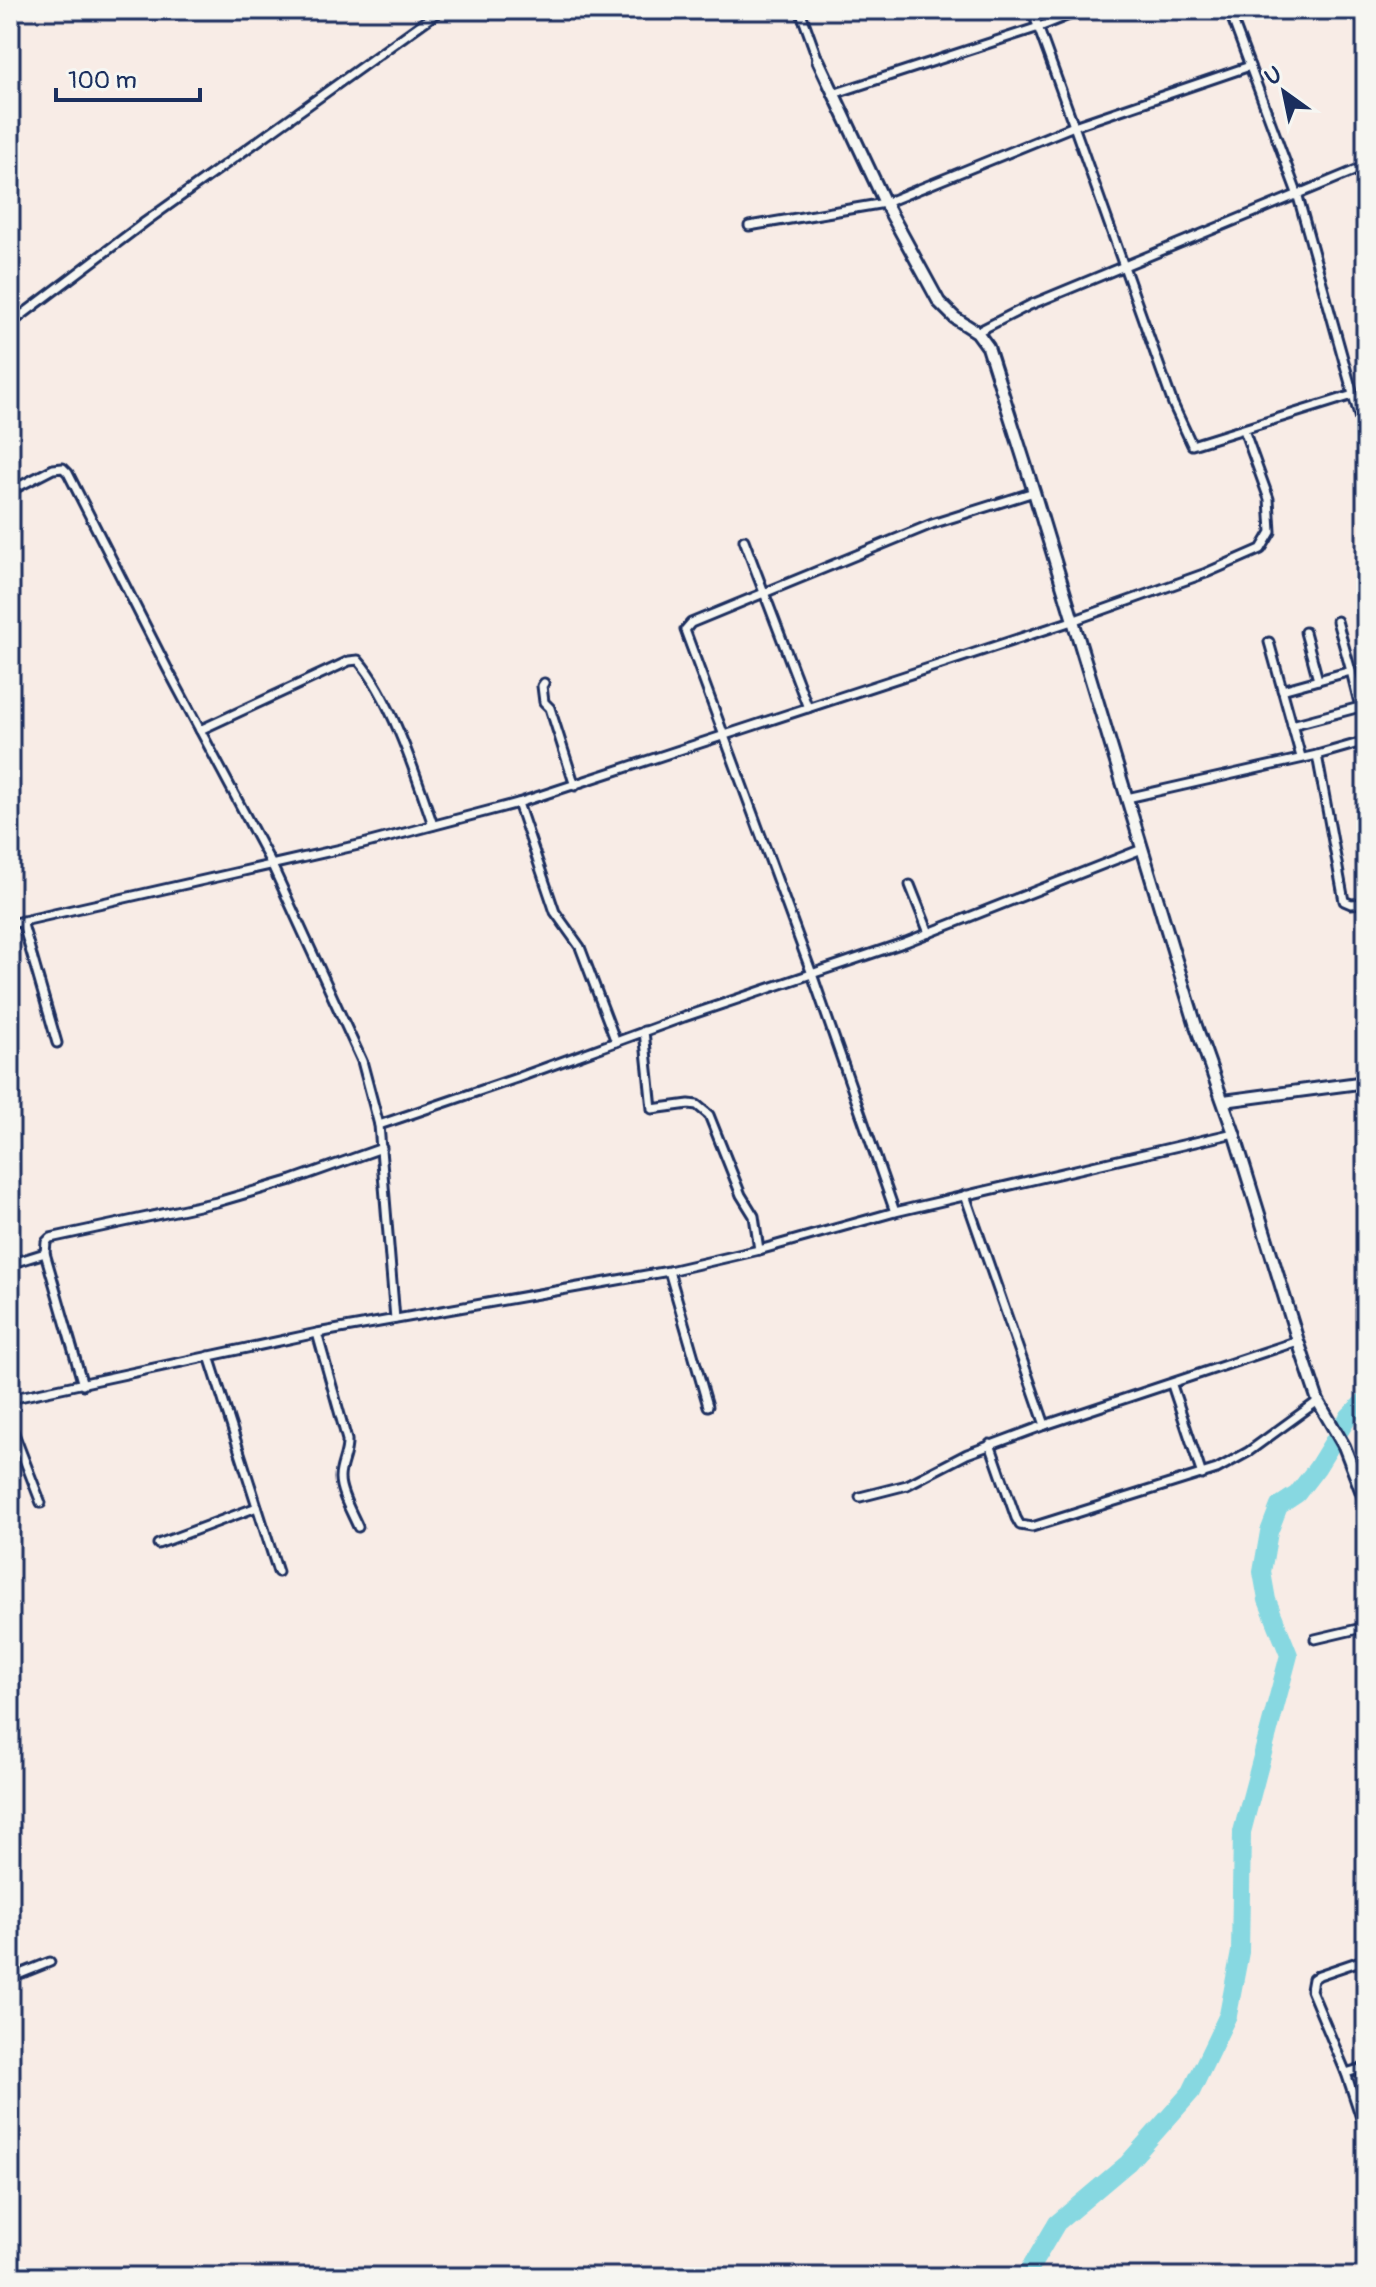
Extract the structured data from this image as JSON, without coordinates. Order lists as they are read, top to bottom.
{
  "scale_bar": "100 m",
  "north": "top left"
}
